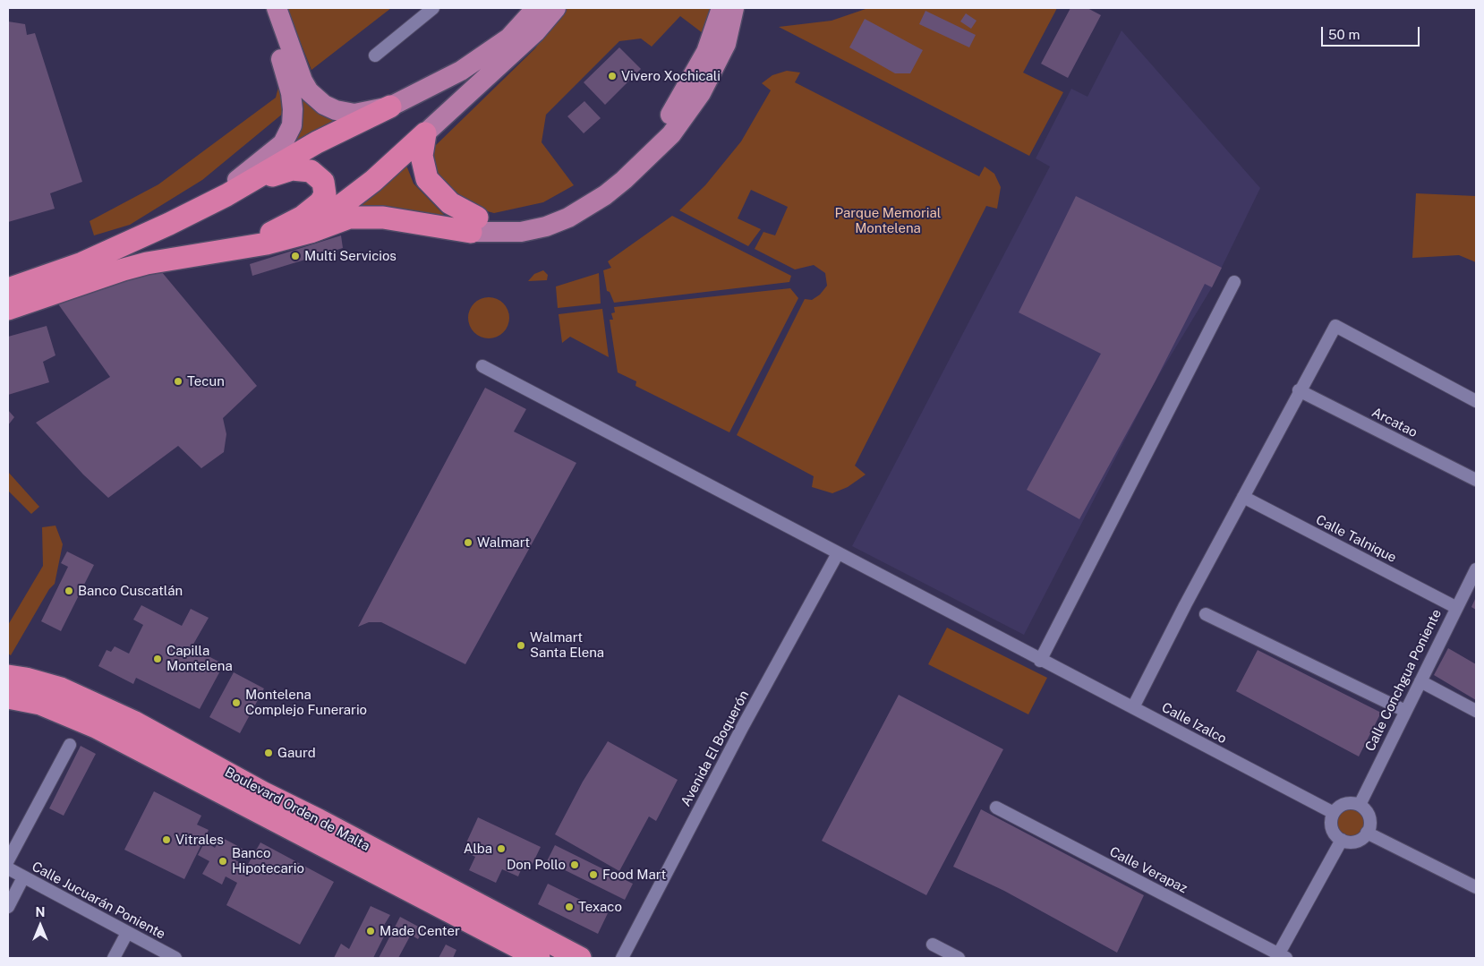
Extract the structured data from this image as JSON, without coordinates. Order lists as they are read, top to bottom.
{
  "streets": {
    "highway": ["Boulevard Orden de Malta"],
    "street": [
      "Arcatao",
      "Calle Talnique",
      "Calle Conchgua Poniente",
      "Calle Izalco",
      "Avenida El Boquerón",
      "Calle Verapaz",
      "Calle Jucuarán Poniente"
    ]
  },
  "crossings": [
    ["Calle Talnique", "Calle Conchgua Poniente"],
    ["Calle Conchgua Poniente", "Calle Izalco"],
    ["Calle Izalco", "Avenida El Boquerón"]
  ],
  "parks": ["Parque Memorial Montelena"],
  "places": [
    "Vivero Xochicali",
    "Multi Servicios",
    "Tecun",
    "Walmart",
    "Banco Cuscatlán",
    "Walmart Santa Elena",
    "Capilla Montelena",
    "Montelena Complejo Funerario",
    "Gaurd",
    "Vitrales",
    "Alba",
    "Banco Hipotecario",
    "Don Pollo",
    "Food Mart",
    "Texaco",
    "Made Center"
  ],
  "scale_bar": "50 m",
  "north": "top"
}
